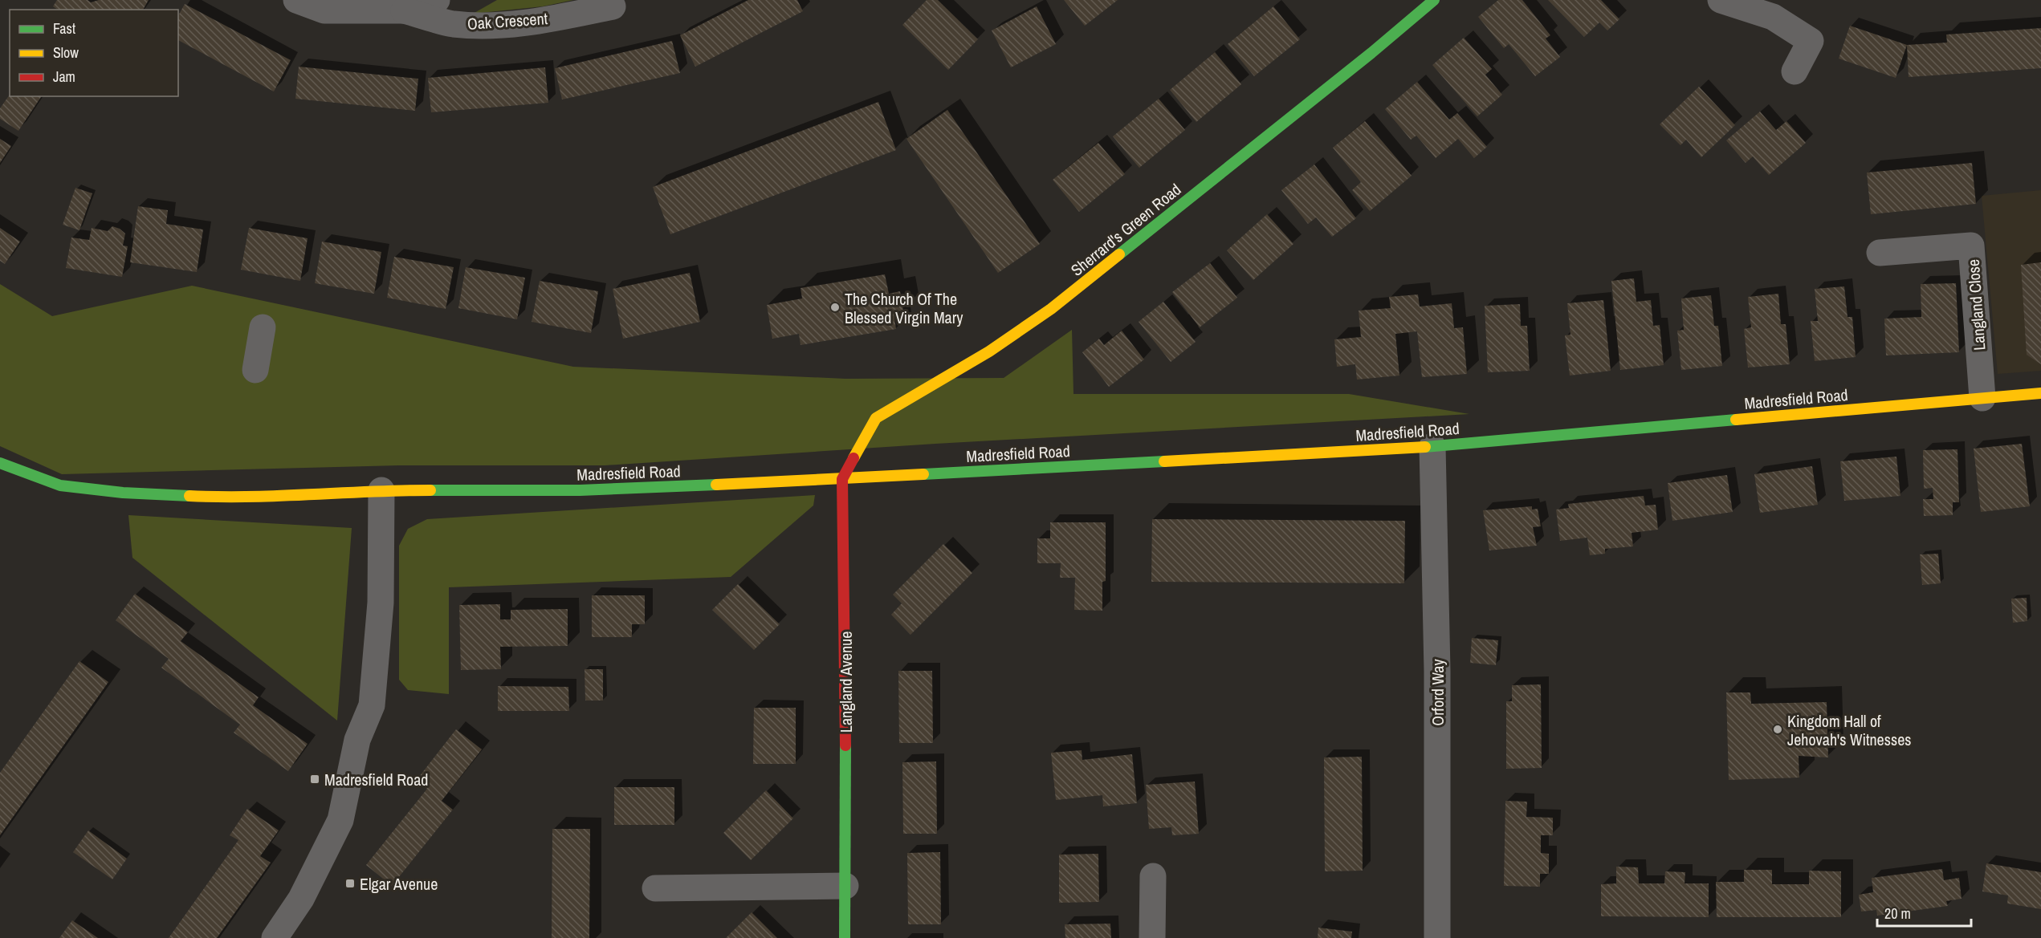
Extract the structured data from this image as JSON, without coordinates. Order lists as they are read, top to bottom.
{
  "streets": {
    "street": [
      "Oak Crescent",
      "Sherrard's Green Road",
      "Langland Close",
      "Madresfield Road",
      "Langland Avenue",
      "Orford Way"
    ]
  },
  "crossings": [
    ["Sherrard's Green Road", "Madresfield Road"],
    ["Sherrard's Green Road", "Langland Avenue"],
    ["Langland Close", "Madresfield Road"],
    ["Madresfield Road", "Langland Avenue"],
    ["Madresfield Road", "Orford Way"]
  ],
  "places": {
    "other": ["The Church Of The Blessed Virgin Mary", "Kingdom Hall of Jehovah's Witnesses"],
    "transit": ["Madresfield Road", "Elgar Avenue"]
  },
  "legend": ["Fast", "Slow", "Jam"],
  "scale_bar": "20 m"
}
